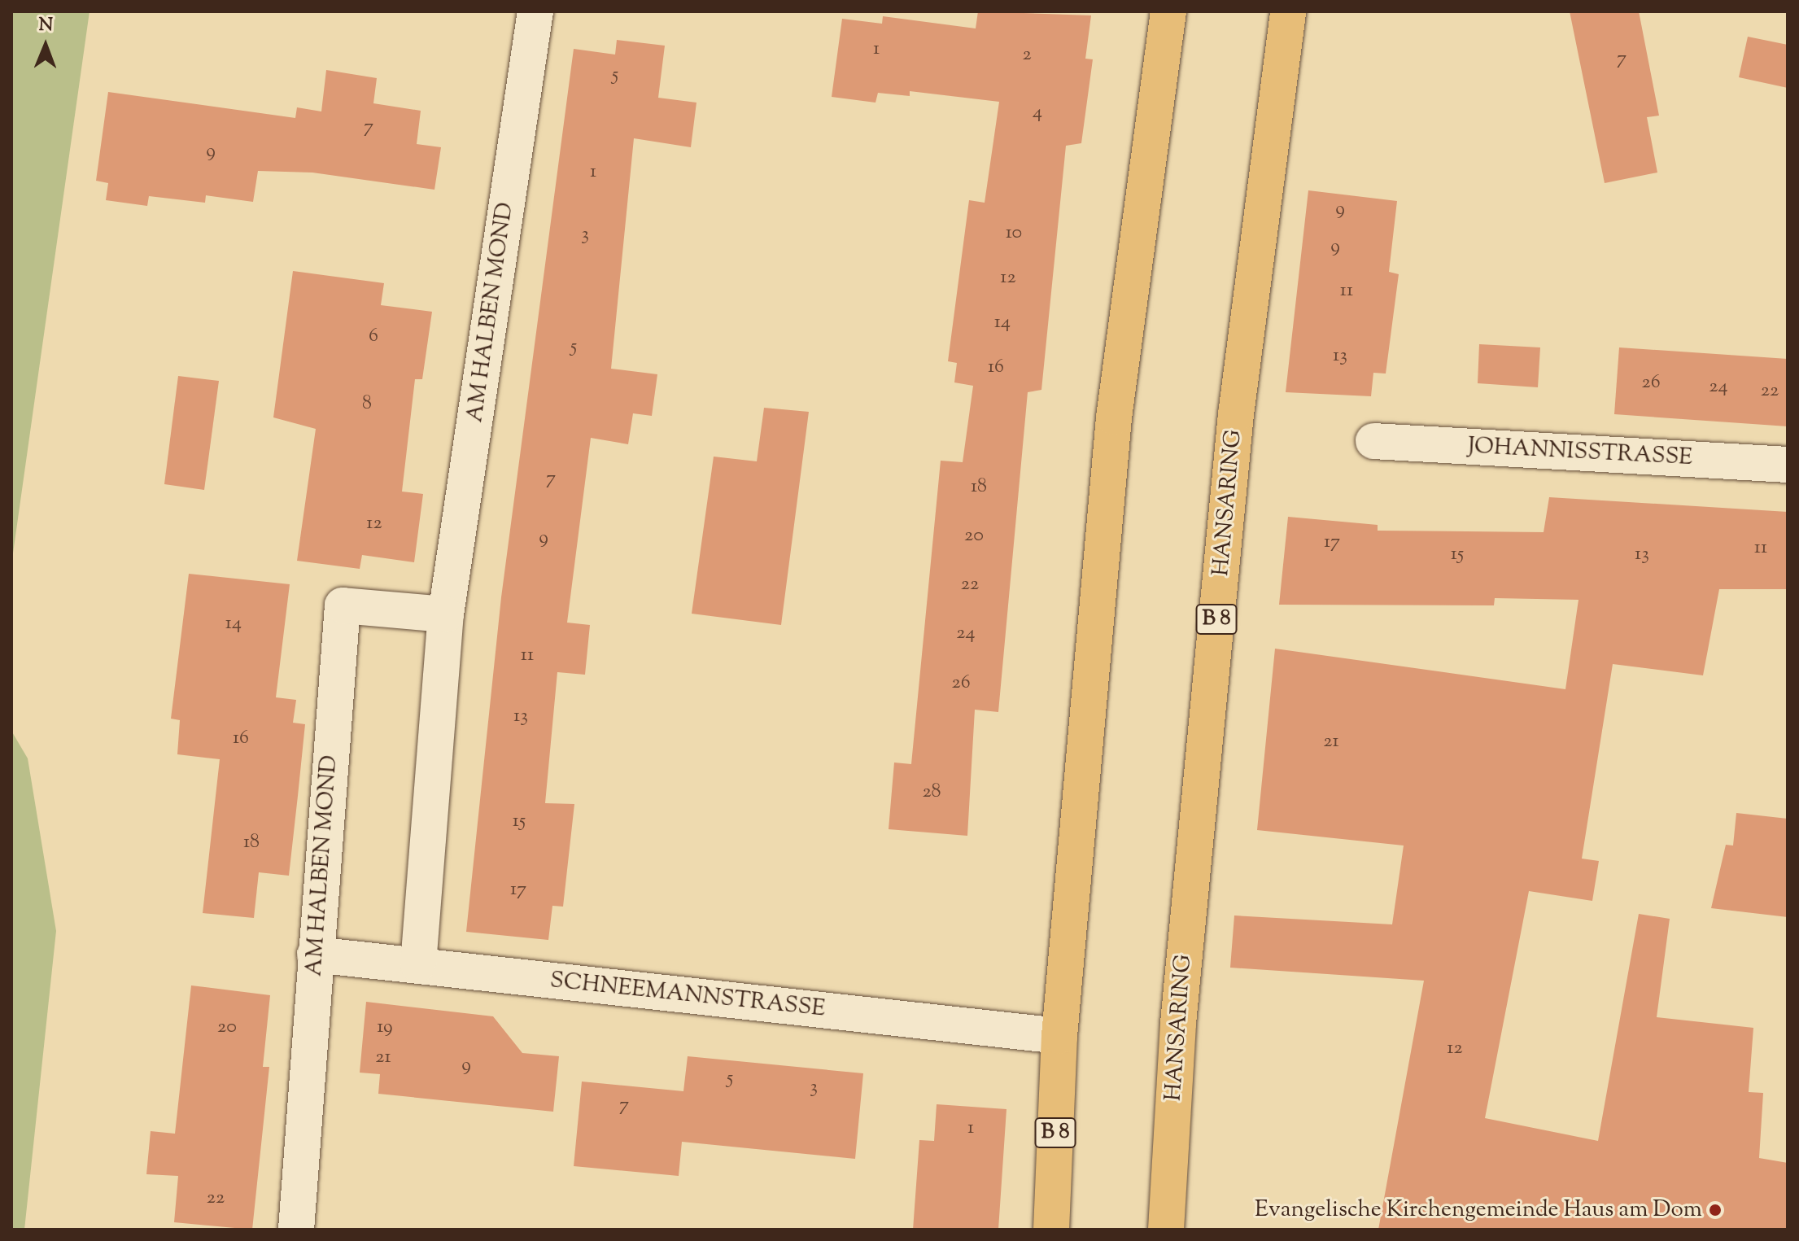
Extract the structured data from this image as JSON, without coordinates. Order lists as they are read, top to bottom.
{
  "streets": {
    "main road": ["HANSARING", "B 8"],
    "street": ["AM HALBEN MOND", "JOHANNISSTRASSE", "SCHNEEMANNSTRASSE"]
  },
  "crossings": [
    ["AM HALBEN MOND", "SCHNEEMANNSTRASSE"],
    ["B 8", "SCHNEEMANNSTRASSE"]
  ],
  "places": ["Evangelische Kirchengemeinde Haus am Dom"],
  "house_numbers": [
    "1",
    "2",
    "7",
    "5",
    "4",
    "7",
    "9",
    "1",
    "9",
    "10",
    "3",
    "9",
    "12",
    "11",
    "14",
    "6",
    "5",
    "13",
    "16",
    "26",
    "24",
    "22",
    "8",
    "7",
    "18",
    "12",
    "20",
    "9",
    "17",
    "11",
    "15",
    "13",
    "22",
    "14",
    "24",
    "11",
    "26",
    "13",
    "16",
    "21",
    "28",
    "15",
    "18",
    "17",
    "20",
    "19",
    "12",
    "21",
    "9",
    "5",
    "3",
    "7",
    "1",
    "22"
  ],
  "north": "top"
}
